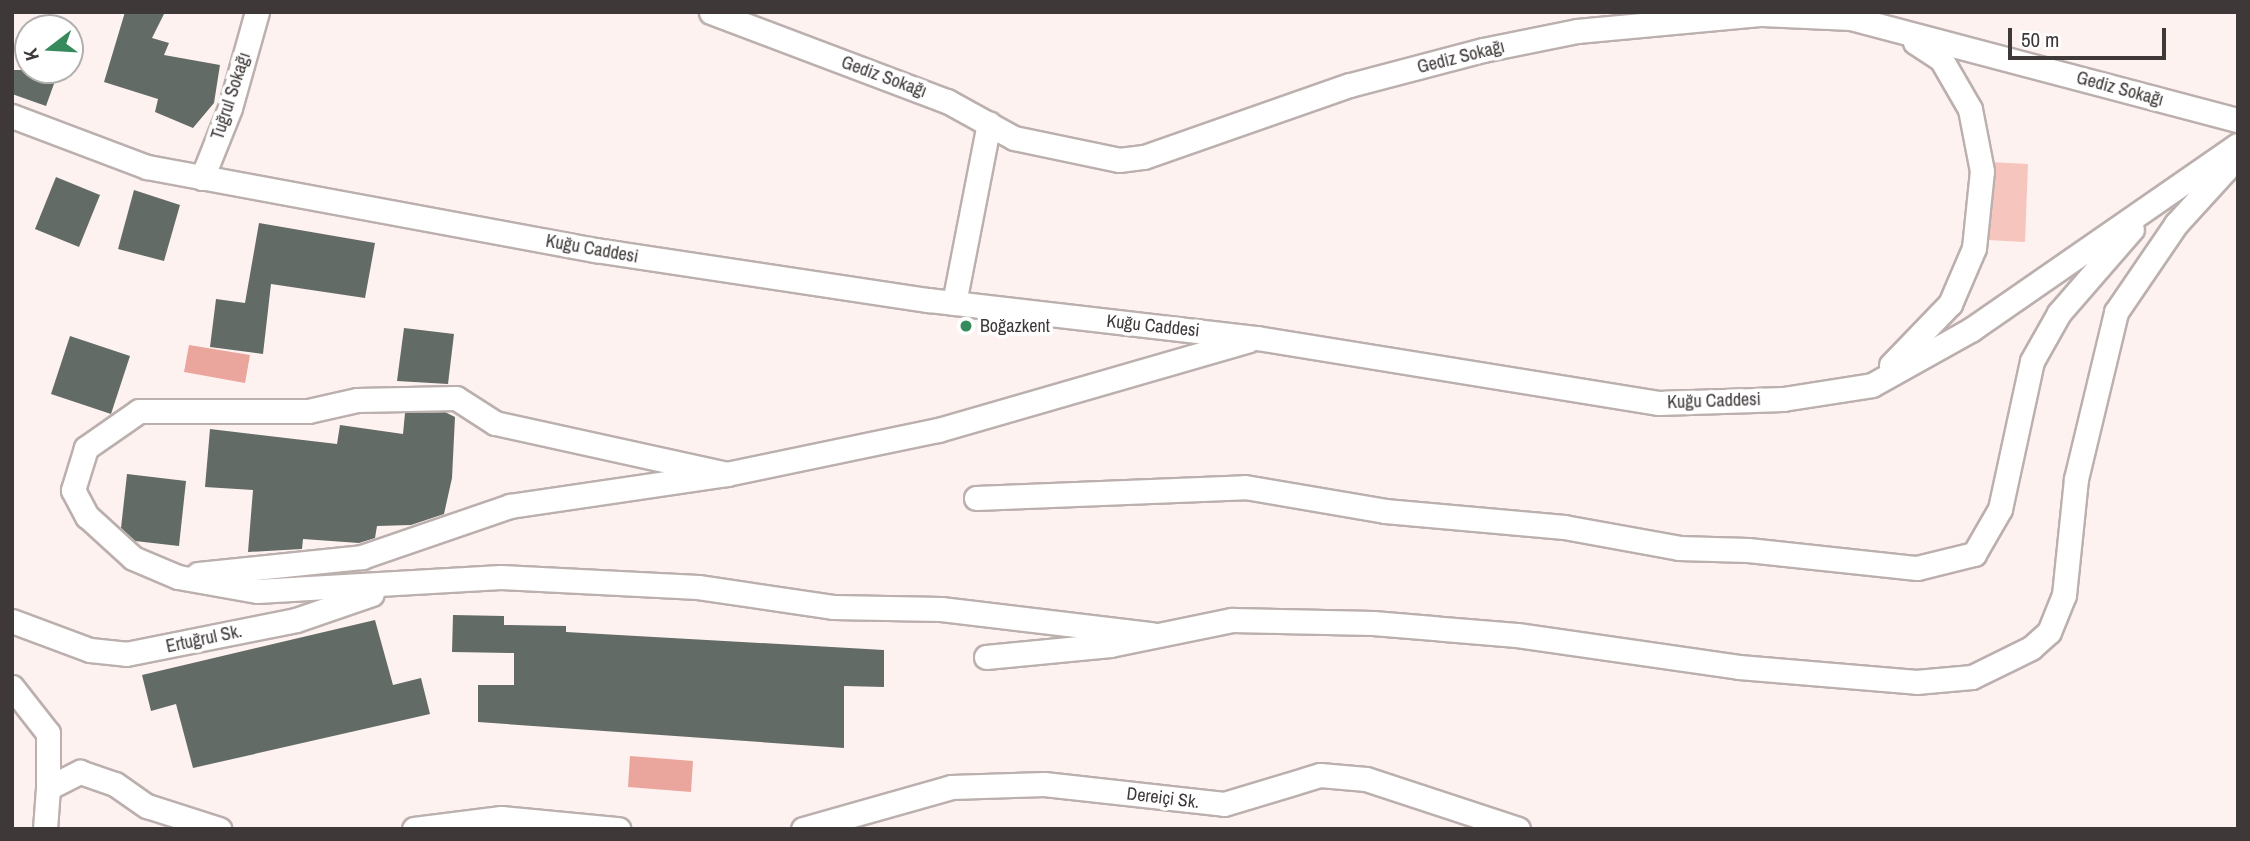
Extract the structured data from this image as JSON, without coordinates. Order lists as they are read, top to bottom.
{
  "streets": {
    "street": [
      "Gediz Sokağı",
      "Tuğrul Sokağı",
      "Kuğu Caddesi",
      "Ertuğrul Sk.",
      "Dereiçi Sk."
    ]
  },
  "crossings": [
    ["Tuğrul Sokağı", "Kuğu Caddesi"]
  ],
  "places": ["Boğazkent"],
  "scale_bar": "50 m",
  "north": "left"
}
